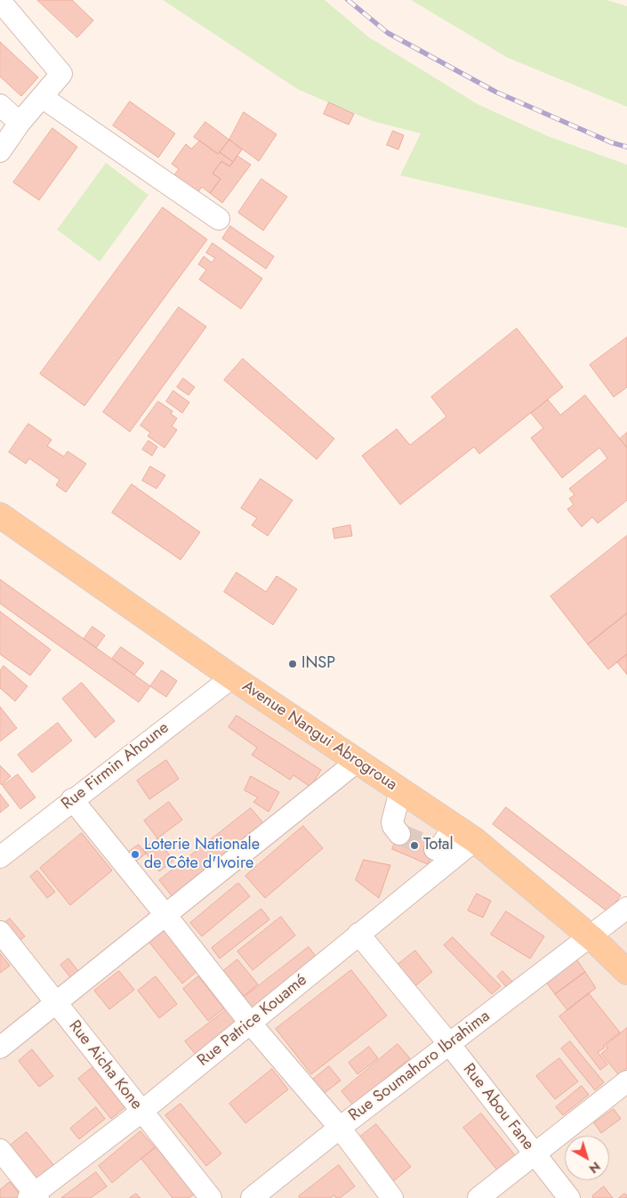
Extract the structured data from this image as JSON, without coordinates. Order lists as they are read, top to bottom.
{
  "streets": {
    "main road": ["Avenue Nangui Abrogroua"],
    "street": [
      "Rue Firmin Ahoune",
      "Rue Patrice Kouamé",
      "Rue Aicha Kone",
      "Rue Soumahoro Ibrahima",
      "Rue Abou Fane"
    ]
  },
  "crossings": [
    ["Avenue Nangui Abrogroua", "Rue Firmin Ahoune"],
    ["Avenue Nangui Abrogroua", "Rue Patrice Kouamé"],
    ["Avenue Nangui Abrogroua", "Rue Soumahoro Ibrahima"],
    ["Rue Patrice Kouamé", "Rue Aicha Kone"],
    ["Rue Patrice Kouamé", "Rue Abou Fane"],
    ["Rue Soumahoro Ibrahima", "Rue Abou Fane"]
  ],
  "places": ["INSP", "Total", "Loterie Nationale de Côte d'Ivoire"],
  "north": "bottom right"
}
